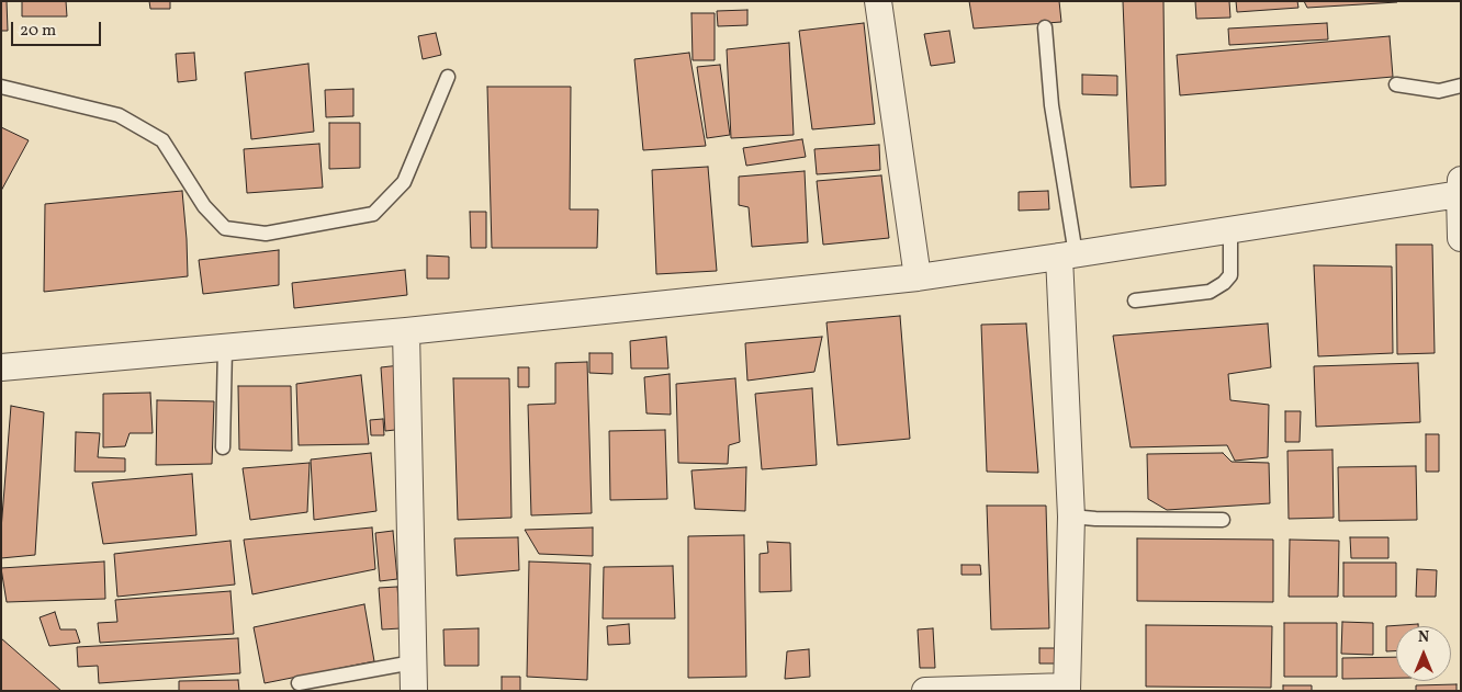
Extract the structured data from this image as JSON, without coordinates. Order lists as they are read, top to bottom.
{
  "scale_bar": "20 m",
  "north": "top"
}
